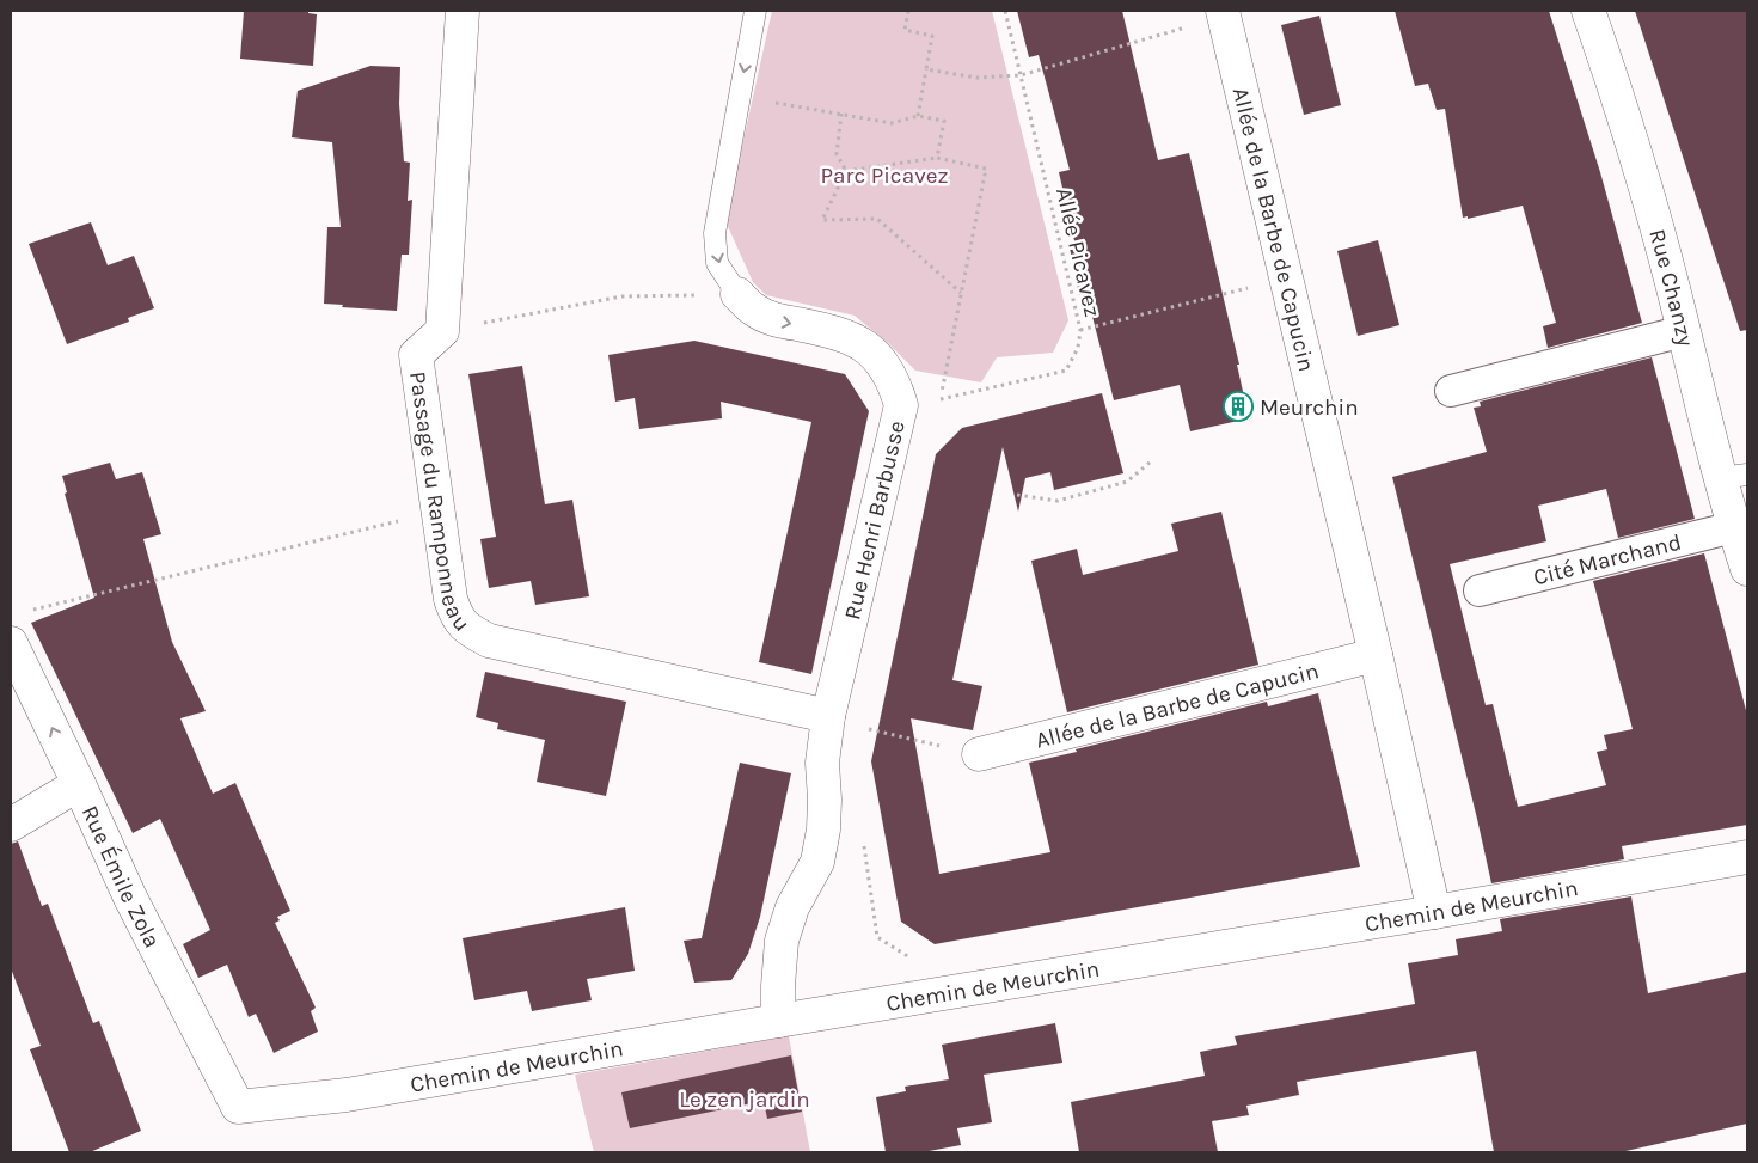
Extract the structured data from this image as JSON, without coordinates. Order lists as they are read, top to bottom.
{
  "streets": {
    "street": [
      "Allée de la Barbe de Capucin",
      "Rue Chanzy",
      "Passage du Ramponneau",
      "Rue Henri Barbusse",
      "Cité Marchand",
      "Rue Émile Zola",
      "Chemin de Meurchin"
    ],
    "path": ["Allée Picavez"]
  },
  "crossings": [
    ["Allée de la Barbe de Capucin", "Chemin de Meurchin"],
    ["Rue Chanzy", "Cité Marchand"],
    ["Passage du Ramponneau", "Rue Henri Barbusse"],
    ["Rue Henri Barbusse", "Chemin de Meurchin"],
    ["Rue Émile Zola", "Chemin de Meurchin"]
  ],
  "one_way": ["Rue Henri Barbusse"],
  "parks": ["Parc Picavez", "Le zen jardin"],
  "places": {
    "building": ["Meurchin"]
  }
}
